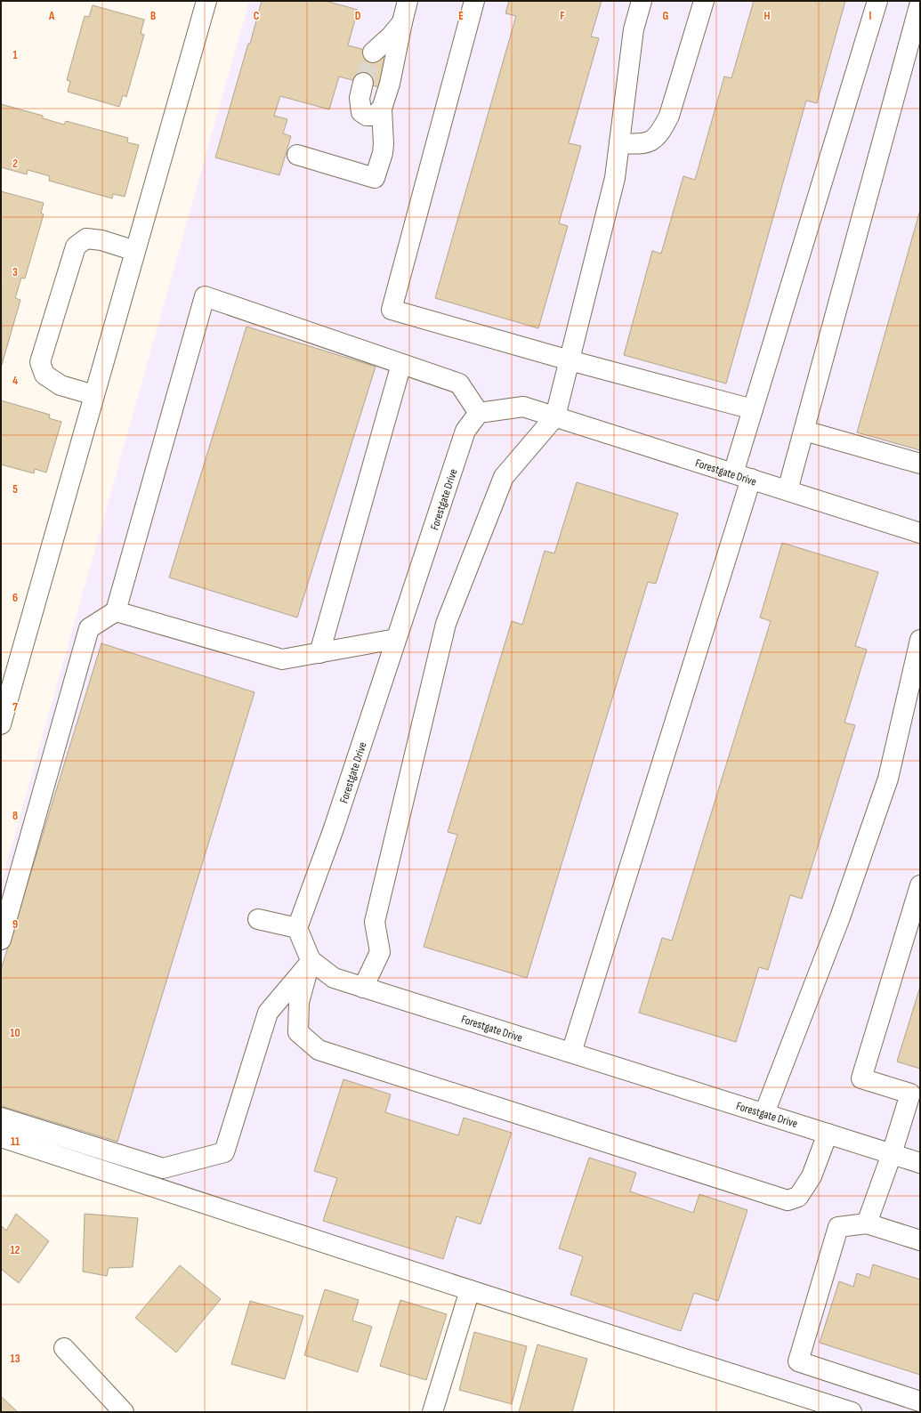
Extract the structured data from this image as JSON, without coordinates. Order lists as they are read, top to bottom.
{
  "streets": {
    "street": ["Forestgate Drive"]
  },
  "grid": {
    "columns": [
      "A",
      "B",
      "C",
      "D",
      "E",
      "F",
      "G",
      "H",
      "I"
    ],
    "rows": [
      "1",
      "2",
      "3",
      "4",
      "5",
      "6",
      "7",
      "8",
      "9",
      "10",
      "11",
      "12",
      "13"
    ]
  }
}
